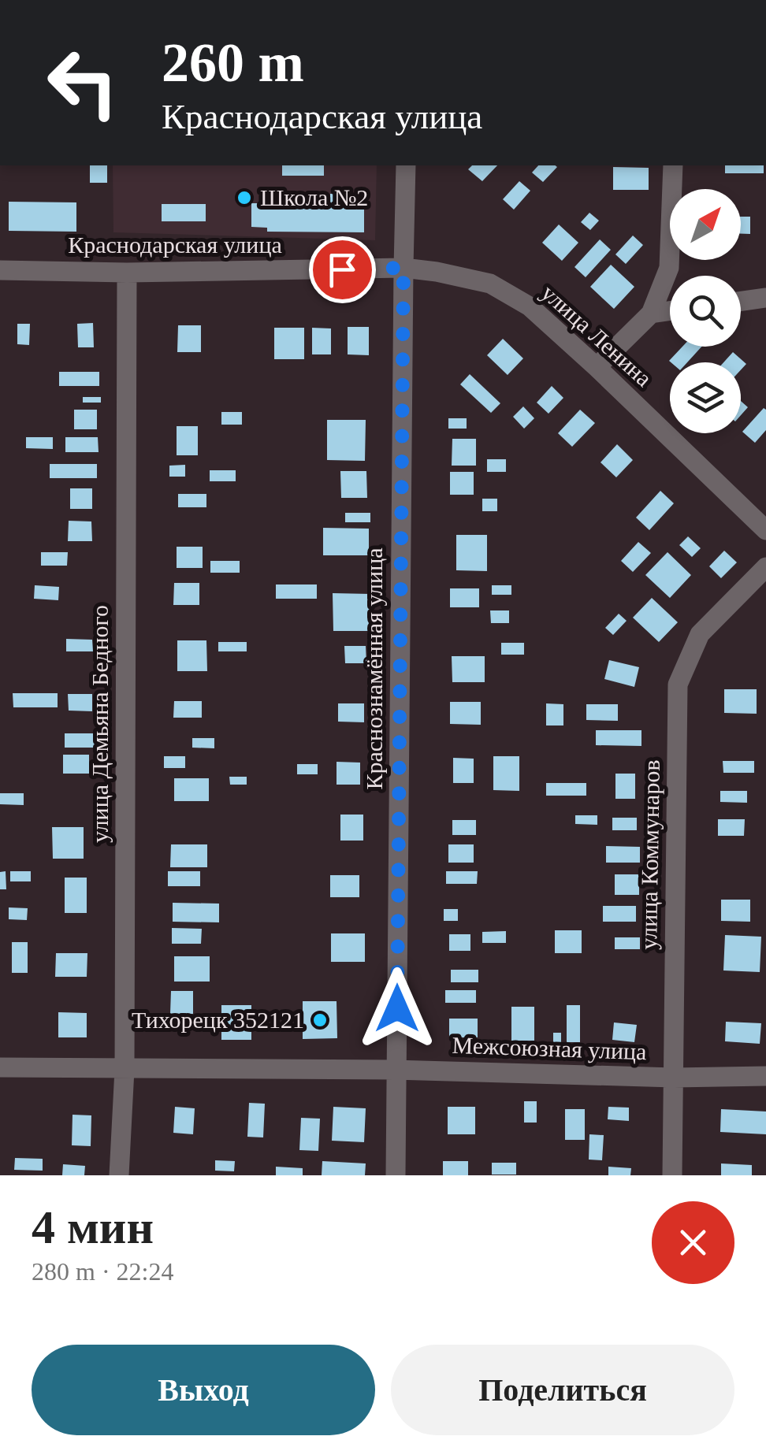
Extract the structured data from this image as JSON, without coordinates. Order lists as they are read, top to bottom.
{
  "streets": {
    "street": [
      "Краснодарская улица",
      "улица Ленина",
      "Краснознамённая улица",
      "улица Демьяна Бедного",
      "улица Коммунаров",
      "Межсоюзная улица"
    ]
  },
  "crossings": [
    ["Краснодарская улица", "улица Ленина"],
    ["Краснодарская улица", "Краснознамённая улица"],
    ["Краснодарская улица", "улица Демьяна Бедного"],
    ["Краснознамённая улица", "Межсоюзная улица"],
    ["улица Демьяна Бедного", "Межсоюзная улица"],
    ["улица Коммунаров", "Межсоюзная улица"]
  ],
  "places": ["Школа №2", "Тихорецк 352121"],
  "north": "top right",
  "page": {
    "turn": ["260 m", "Краснодарская улица"],
    "heading": ["4 мин", "280 m · 22:24"],
    "buttons": ["Выход", "Поделиться"]
  }
}
